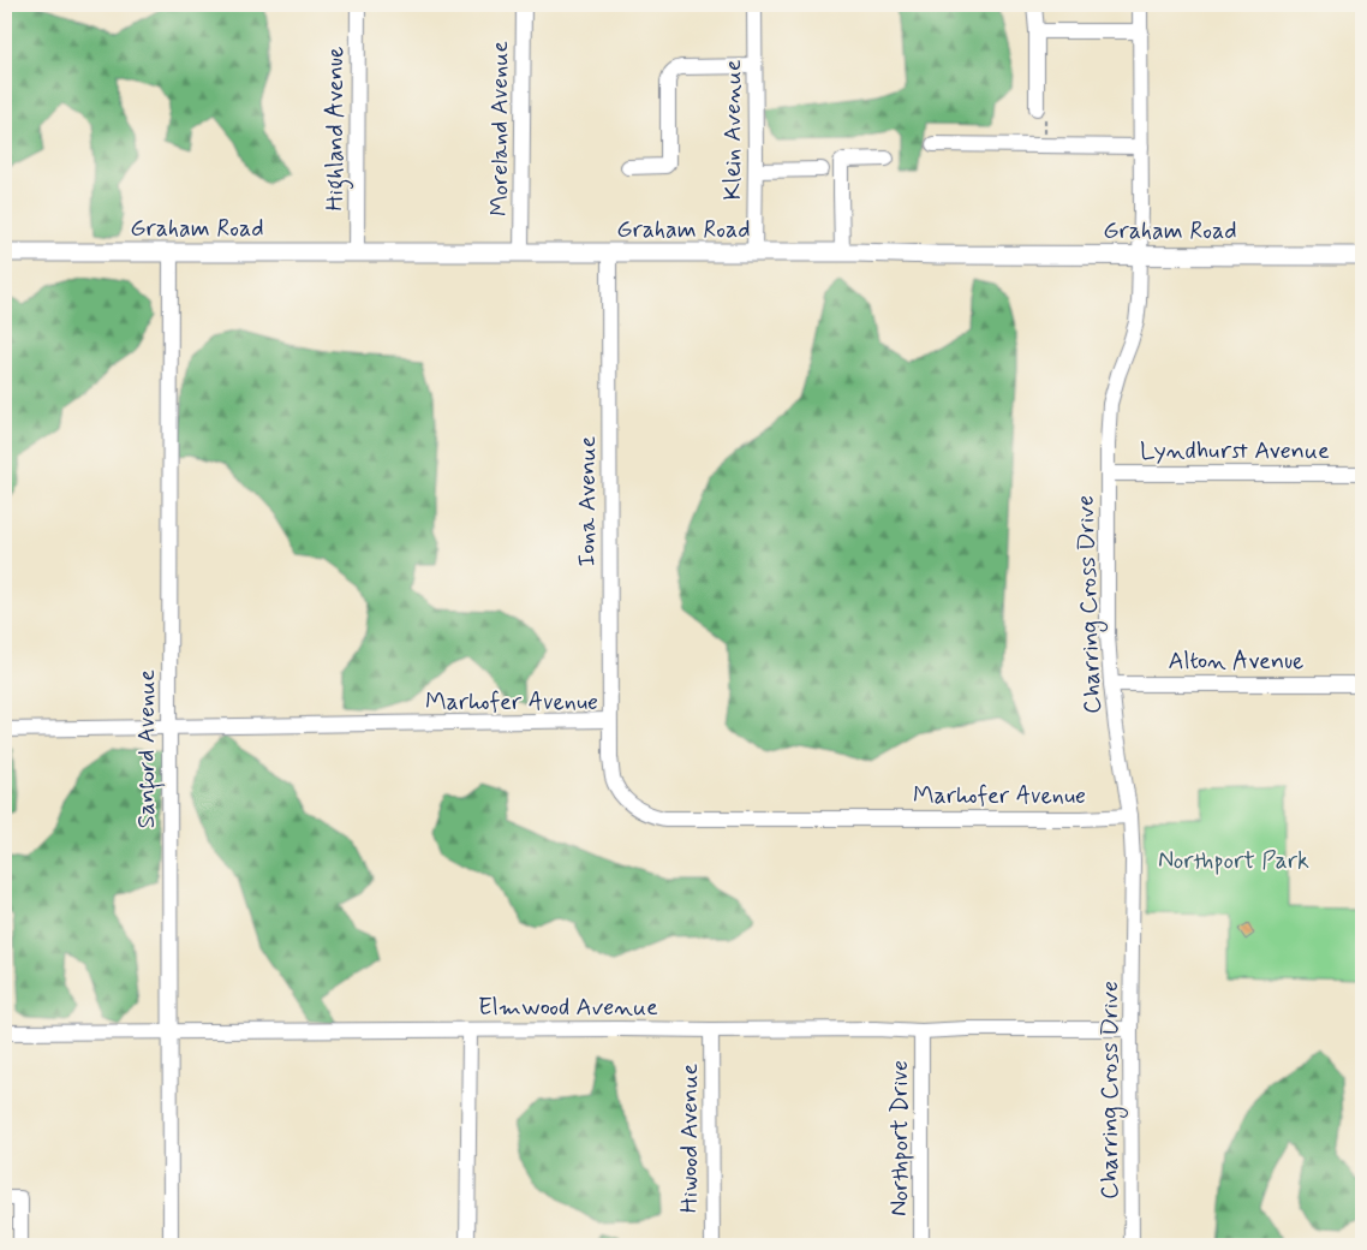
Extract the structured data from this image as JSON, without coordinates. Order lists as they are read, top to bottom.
{
  "streets": {
    "main road": ["Graham Road"],
    "street": [
      "Highland Avenue",
      "Moreland Avenue",
      "Klein Avenue",
      "Lyndhurst Avenue",
      "Iona Avenue",
      "Charring Cross Drive",
      "Alton Avenue",
      "Marhofer Avenue",
      "Sanford Avenue",
      "Elmwood Avenue",
      "Hiwood Avenue",
      "Northport Drive"
    ]
  },
  "crossings": [
    ["Highland Avenue", "Graham Road"],
    ["Moreland Avenue", "Graham Road"],
    ["Klein Avenue", "Graham Road"],
    ["Graham Road", "Iona Avenue"],
    ["Graham Road", "Charring Cross Drive"],
    ["Graham Road", "Sanford Avenue"],
    ["Lyndhurst Avenue", "Charring Cross Drive"],
    ["Iona Avenue", "Marhofer Avenue"],
    ["Charring Cross Drive", "Alton Avenue"],
    ["Charring Cross Drive", "Marhofer Avenue"],
    ["Charring Cross Drive", "Elmwood Avenue"],
    ["Marhofer Avenue", "Sanford Avenue"],
    ["Sanford Avenue", "Elmwood Avenue"],
    ["Elmwood Avenue", "Hiwood Avenue"],
    ["Elmwood Avenue", "Northport Drive"]
  ],
  "parks": ["Northport Park"]
}
